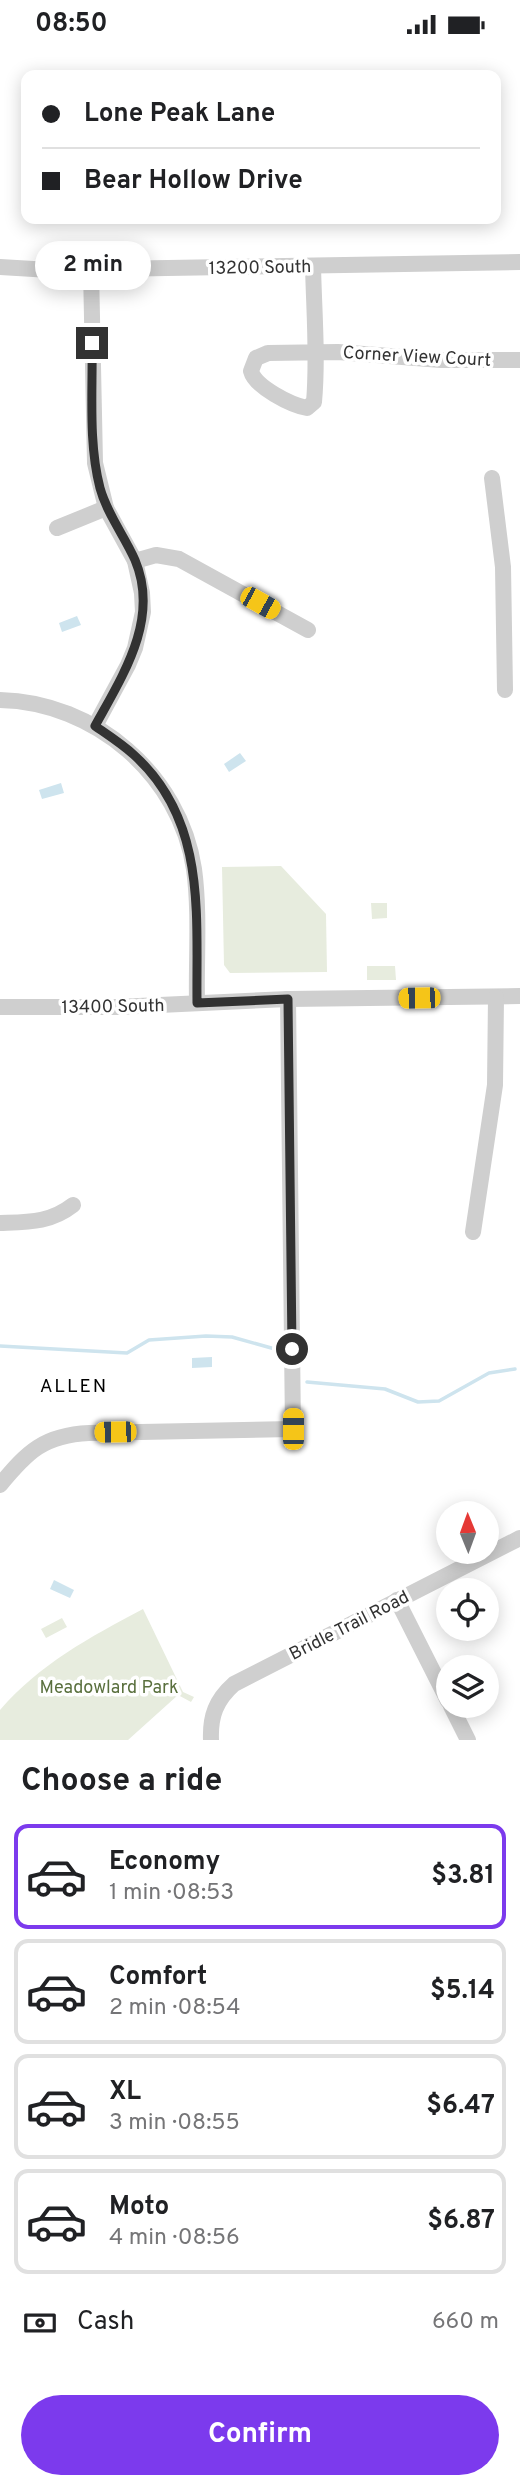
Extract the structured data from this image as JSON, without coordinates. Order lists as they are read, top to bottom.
{
  "streets": {
    "street": [
      "13200 South",
      "Corner View Court",
      "13400 South",
      "Bridle Trail Road"
    ]
  },
  "districts": ["ALLEN"],
  "parks": ["Meadowlard Park"],
  "north": "top",
  "page": {
    "status": "08:50",
    "banner": ["Lone Peak Lane", "Bear Hollow Drive"],
    "bubble": "2 min",
    "heading": "Choose a ride",
    "list": [
      {
        "name": "Economy",
        "note": "1 min · 08:53",
        "value": "$3.81"
      },
      {
        "name": "Comfort",
        "note": "2 min · 08:54",
        "value": "$5.14"
      },
      {
        "name": "XL",
        "note": "3 min · 08:55",
        "value": "$6.47"
      },
      {
        "name": "Moto",
        "note": "4 min · 08:56",
        "value": "$6.87"
      }
    ],
    "pay": ["Cash", "660 m"],
    "buttons": "Confirm"
  }
}
